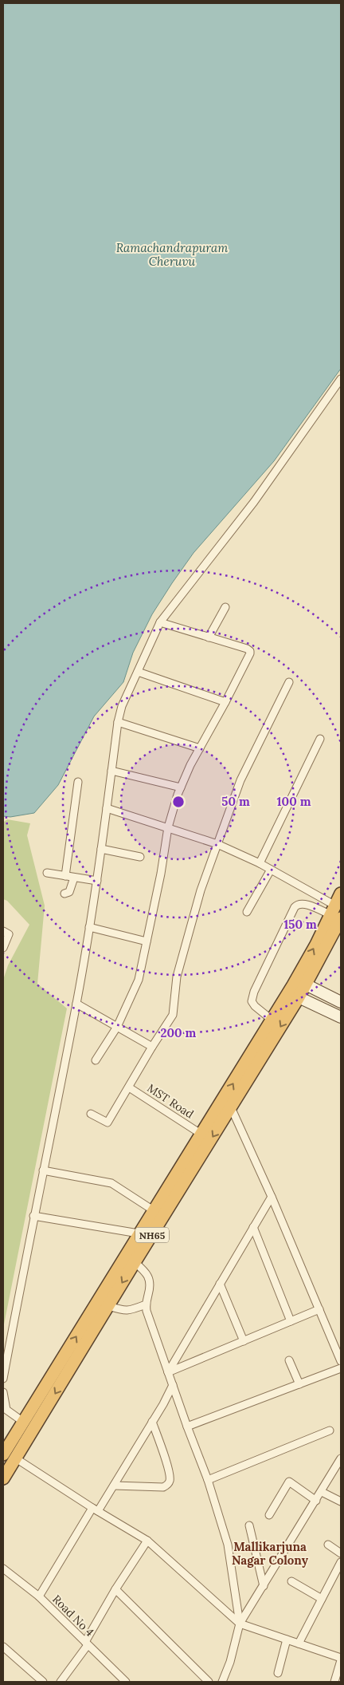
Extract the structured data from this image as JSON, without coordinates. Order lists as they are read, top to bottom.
{
  "streets": {
    "highway": ["NH65"],
    "street": ["MST Road", "Road No 4"]
  },
  "crossings": [
    ["MST Road", "NH65"]
  ],
  "districts": ["Mallikarjuna Nagar Colony"],
  "water": ["Ramachandrapuram Cheruvu"],
  "rings": [
    "50 m",
    "100 m",
    "150 m",
    "200 m"
  ]
}
